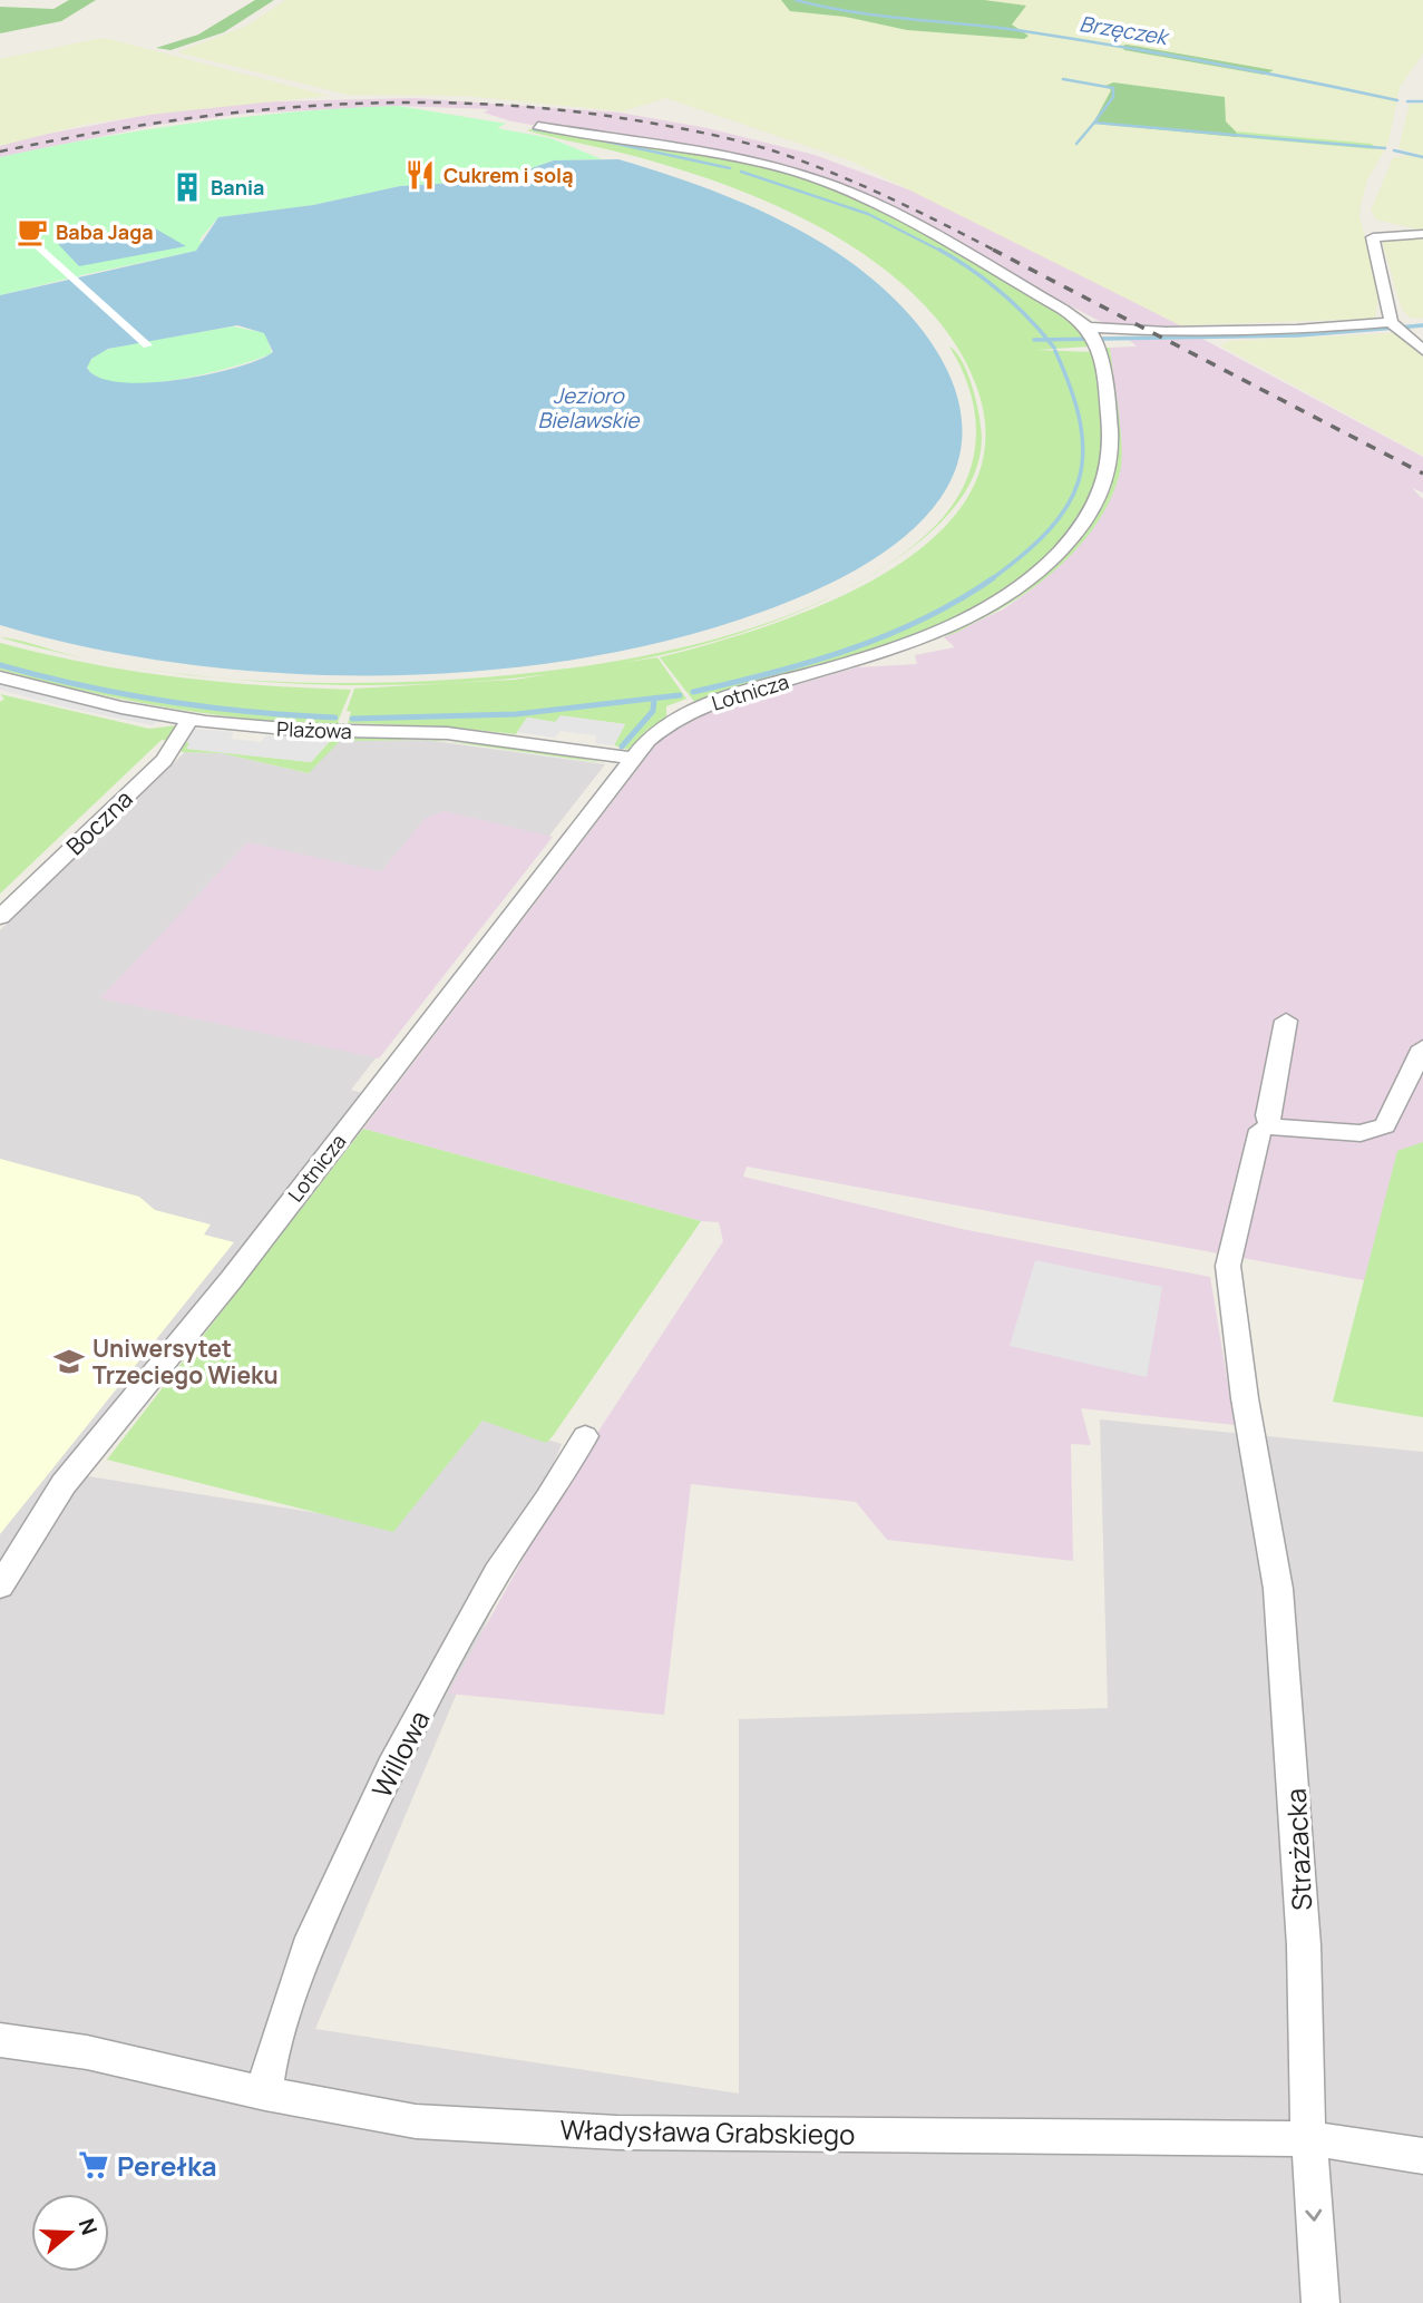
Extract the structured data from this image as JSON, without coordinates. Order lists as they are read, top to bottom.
{
  "streets": {
    "street": [
      "Lotnicza",
      "Plażowa",
      "Boczna",
      "Willowa",
      "Strażacka",
      "Władysława Grabskiego"
    ]
  },
  "crossings": [
    ["Lotnicza", "Plażowa"],
    ["Plażowa", "Boczna"],
    ["Willowa", "Władysława Grabskiego"],
    ["Strażacka", "Władysława Grabskiego"]
  ],
  "water": ["Brzęczek", "Jezioro Bielawskie"],
  "places": {
    "restaurant": ["Cukrem i solą"],
    "building": ["Bania"],
    "cafe": ["Baba Jaga"],
    "school or university": ["Uniwersytet Trzeciego Wieku"],
    "supermarket": ["Perełka"]
  },
  "north": "right"
}
